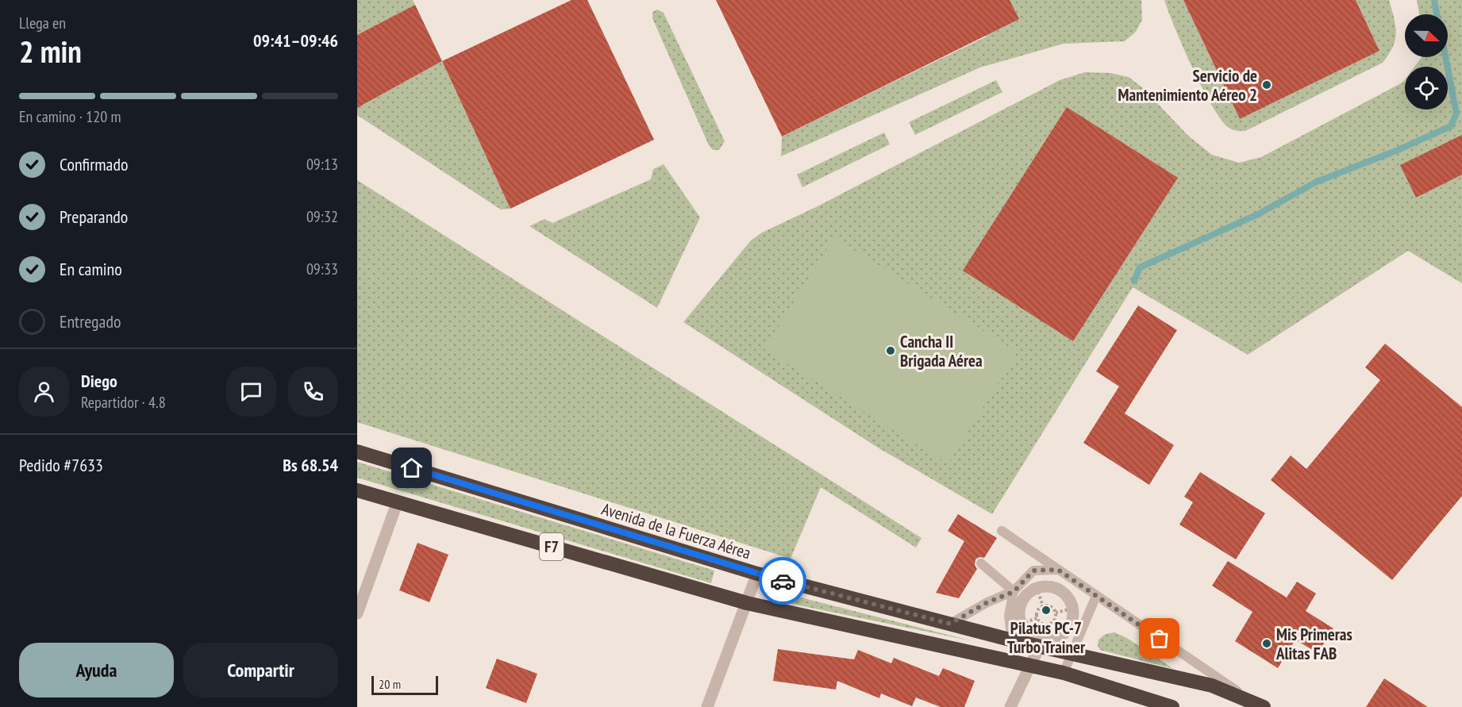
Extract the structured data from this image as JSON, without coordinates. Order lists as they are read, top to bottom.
{
  "streets": {
    "highway": ["Avenida de la Fuerza Aérea", "F7"]
  },
  "places": [
    "Servicio de Mantenimiento Aéreo 2",
    "Cancha II Brigada Aérea",
    "Pilatus PC-7 Turbo Trainer",
    "Mis Primeras Alitas FAB"
  ],
  "scale_bar": "20 m",
  "north": "right",
  "page": {
    "heading": ["2 min", "Llega en", "09:41–09:46"],
    "panel": [
      "Diego",
      "Repartidor · 4.8",
      "Pedido #7633",
      "Bs 68.54"
    ],
    "bar": "En camino · 120 m",
    "list": [
      ["Confirmado", "09:13"],
      ["Preparando", "09:32"],
      ["En camino", "09:33"],
      "Entregado"
    ],
    "buttons": ["Ayuda", "Compartir"],
    "scale": "20 m"
  }
}
